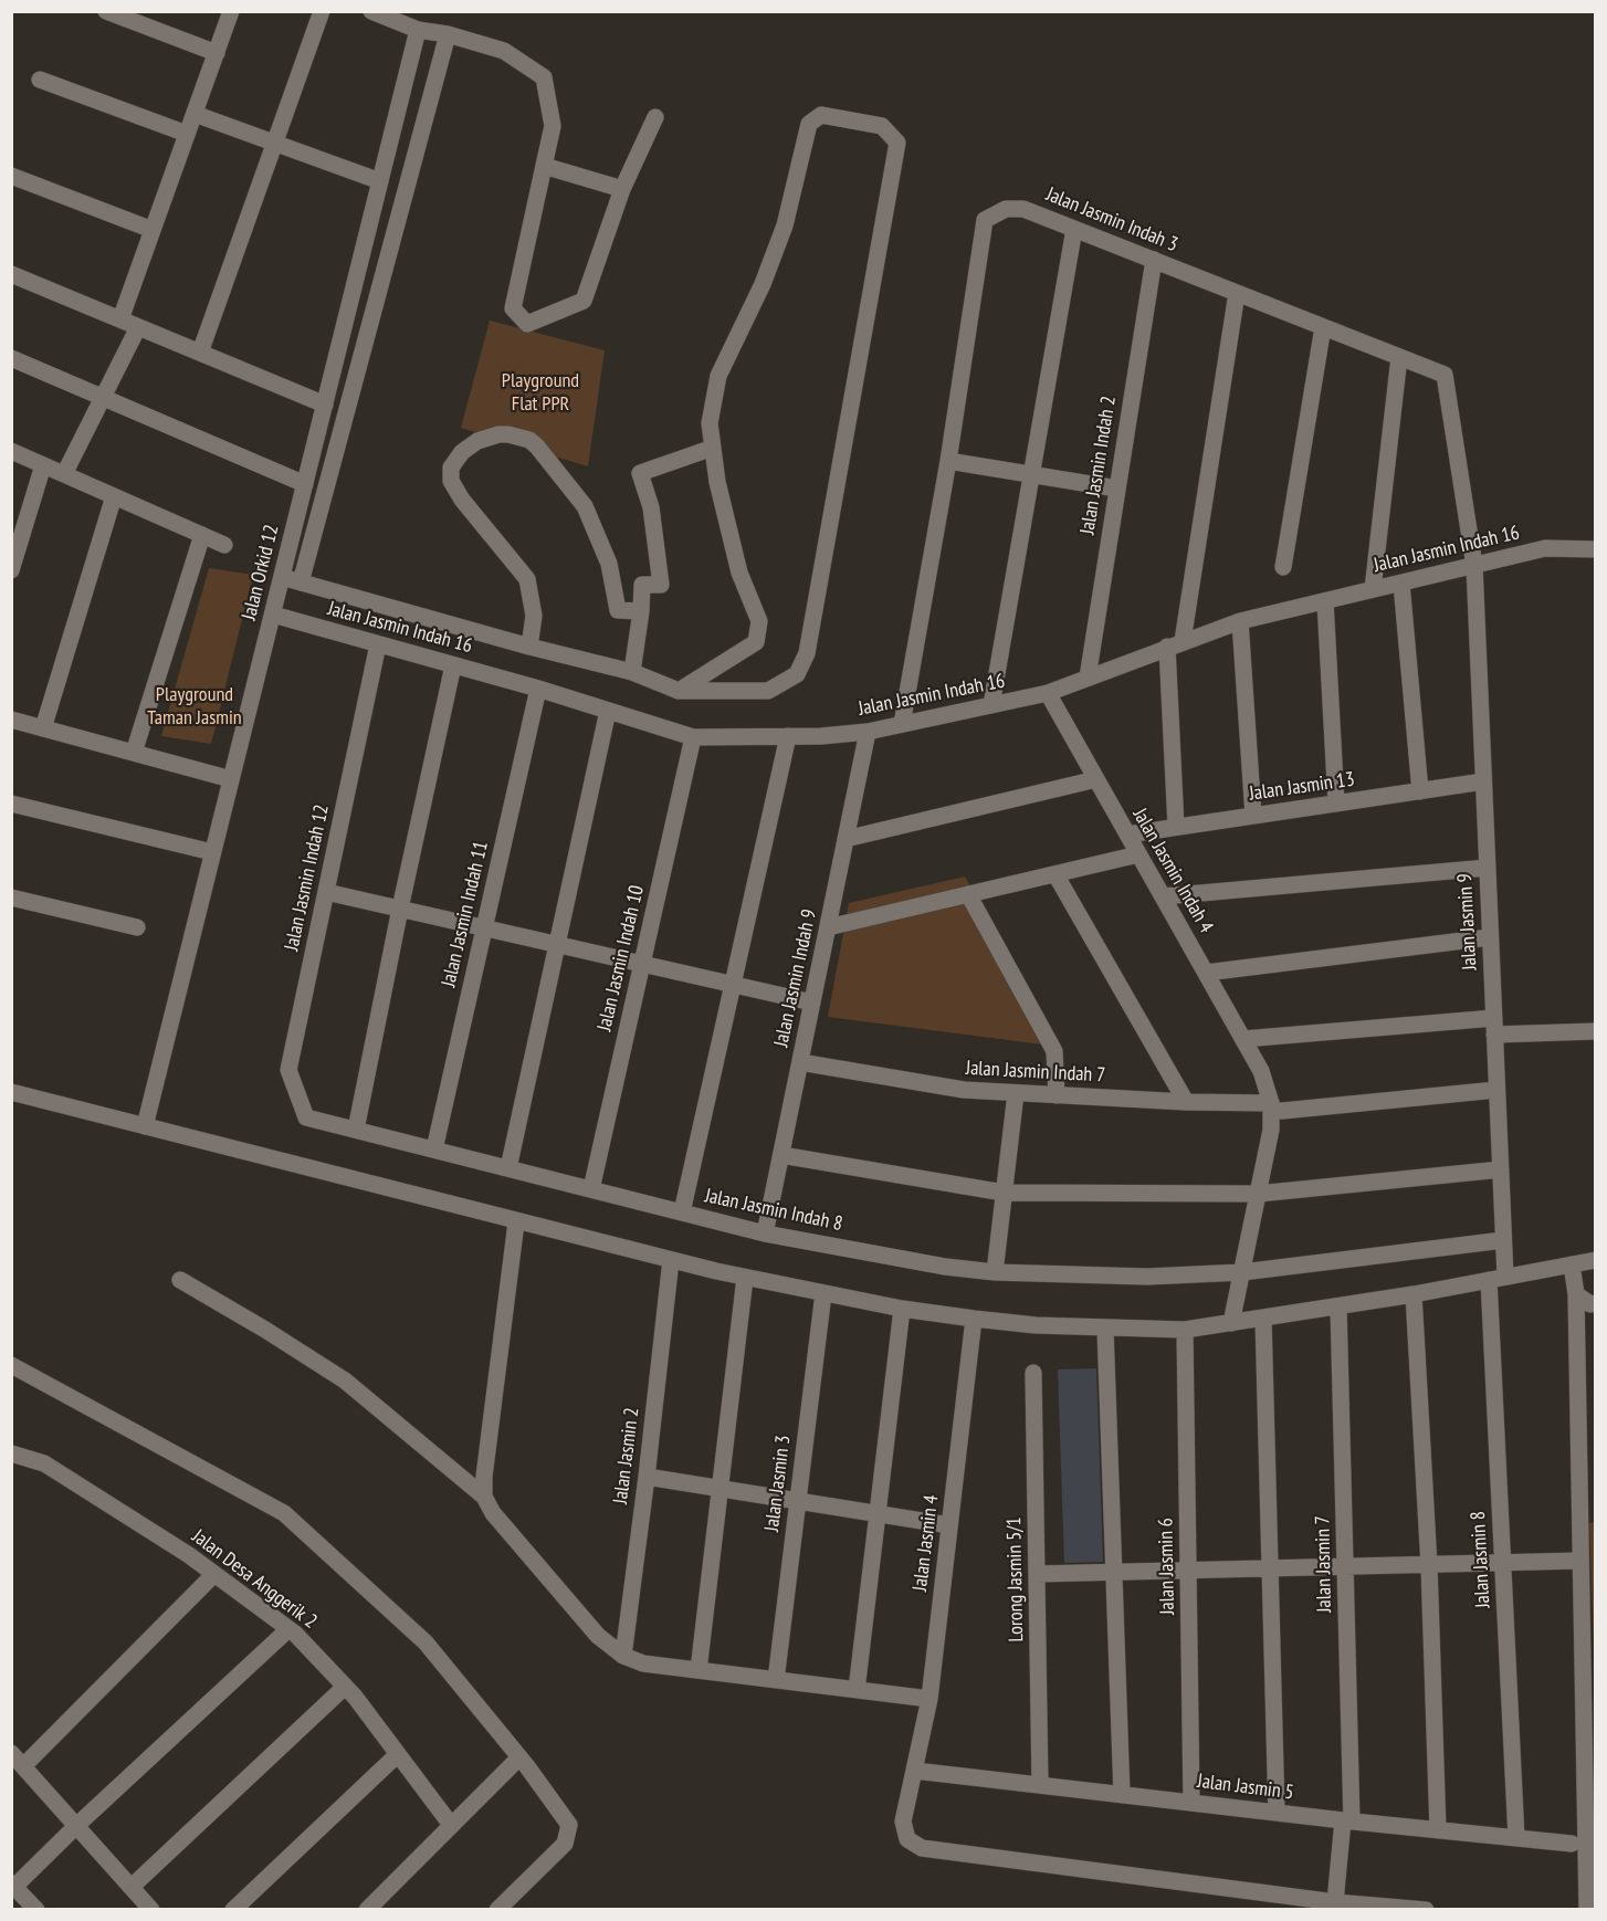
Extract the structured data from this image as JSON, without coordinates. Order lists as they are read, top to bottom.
{
  "streets": {
    "street": [
      "Jalan Jasmin Indah 3",
      "Jalan Jasmin Indah 2",
      "Jalan Jasmin Indah 16",
      "Jalan Orkid 12",
      "Jalan Jasmin 13",
      "Jalan Jasmin Indah 4",
      "Jalan Jasmin Indah 12",
      "Jalan Jasmin Indah 11",
      "Jalan Jasmin 9",
      "Jalan Jasmin Indah 10",
      "Jalan Jasmin Indah 9",
      "Jalan Jasmin Indah 7",
      "Jalan Jasmin Indah 8",
      "Jalan Jasmin 2",
      "Jalan Jasmin 3",
      "Jalan Jasmin 4",
      "Jalan Jasmin 8",
      "Jalan Jasmin 7",
      "Jalan Jasmin 6",
      "Jalan Desa Anggerik 2",
      "Lorong Jasmin 5/1",
      "Jalan Jasmin 5"
    ]
  },
  "crossings": [
    ["Jalan Jasmin Indah 3", "Jalan Jasmin Indah 2"],
    ["Jalan Jasmin Indah 3", "Jalan Jasmin Indah 16"],
    ["Jalan Jasmin Indah 3", "Jalan Jasmin 9"],
    ["Jalan Jasmin Indah 2", "Jalan Jasmin Indah 16"],
    ["Jalan Jasmin Indah 16", "Jalan Orkid 12"],
    ["Jalan Jasmin Indah 16", "Jalan Jasmin Indah 4"],
    ["Jalan Jasmin Indah 16", "Jalan Jasmin Indah 12"],
    ["Jalan Jasmin Indah 16", "Jalan Jasmin Indah 11"],
    ["Jalan Jasmin Indah 16", "Jalan Jasmin 9"],
    ["Jalan Jasmin Indah 16", "Jalan Jasmin Indah 10"],
    ["Jalan Jasmin Indah 16", "Jalan Jasmin Indah 9"],
    ["Jalan Jasmin 13", "Jalan Jasmin Indah 4"],
    ["Jalan Jasmin 13", "Jalan Jasmin 9"],
    ["Jalan Jasmin Indah 4", "Jalan Jasmin Indah 7"],
    ["Jalan Jasmin Indah 12", "Jalan Jasmin Indah 8"],
    ["Jalan Jasmin Indah 11", "Jalan Jasmin Indah 8"],
    ["Jalan Jasmin 9", "Jalan Jasmin Indah 7"],
    ["Jalan Jasmin 9", "Jalan Jasmin Indah 8"],
    ["Jalan Jasmin 9", "Jalan Jasmin 8"],
    ["Jalan Jasmin Indah 10", "Jalan Jasmin Indah 8"],
    ["Jalan Jasmin Indah 9", "Jalan Jasmin Indah 7"],
    ["Jalan Jasmin Indah 9", "Jalan Jasmin Indah 8"],
    ["Jalan Jasmin 4", "Jalan Jasmin 7"],
    ["Jalan Jasmin 4", "Jalan Jasmin 5"],
    ["Jalan Jasmin 8", "Jalan Jasmin 5"],
    ["Jalan Jasmin 7", "Jalan Jasmin 5"],
    ["Jalan Jasmin 6", "Jalan Jasmin 5"],
    ["Lorong Jasmin 5/1", "Jalan Jasmin 5"]
  ],
  "parks": ["Playground Flat PPR", "Playground Taman Jasmin"]
}
